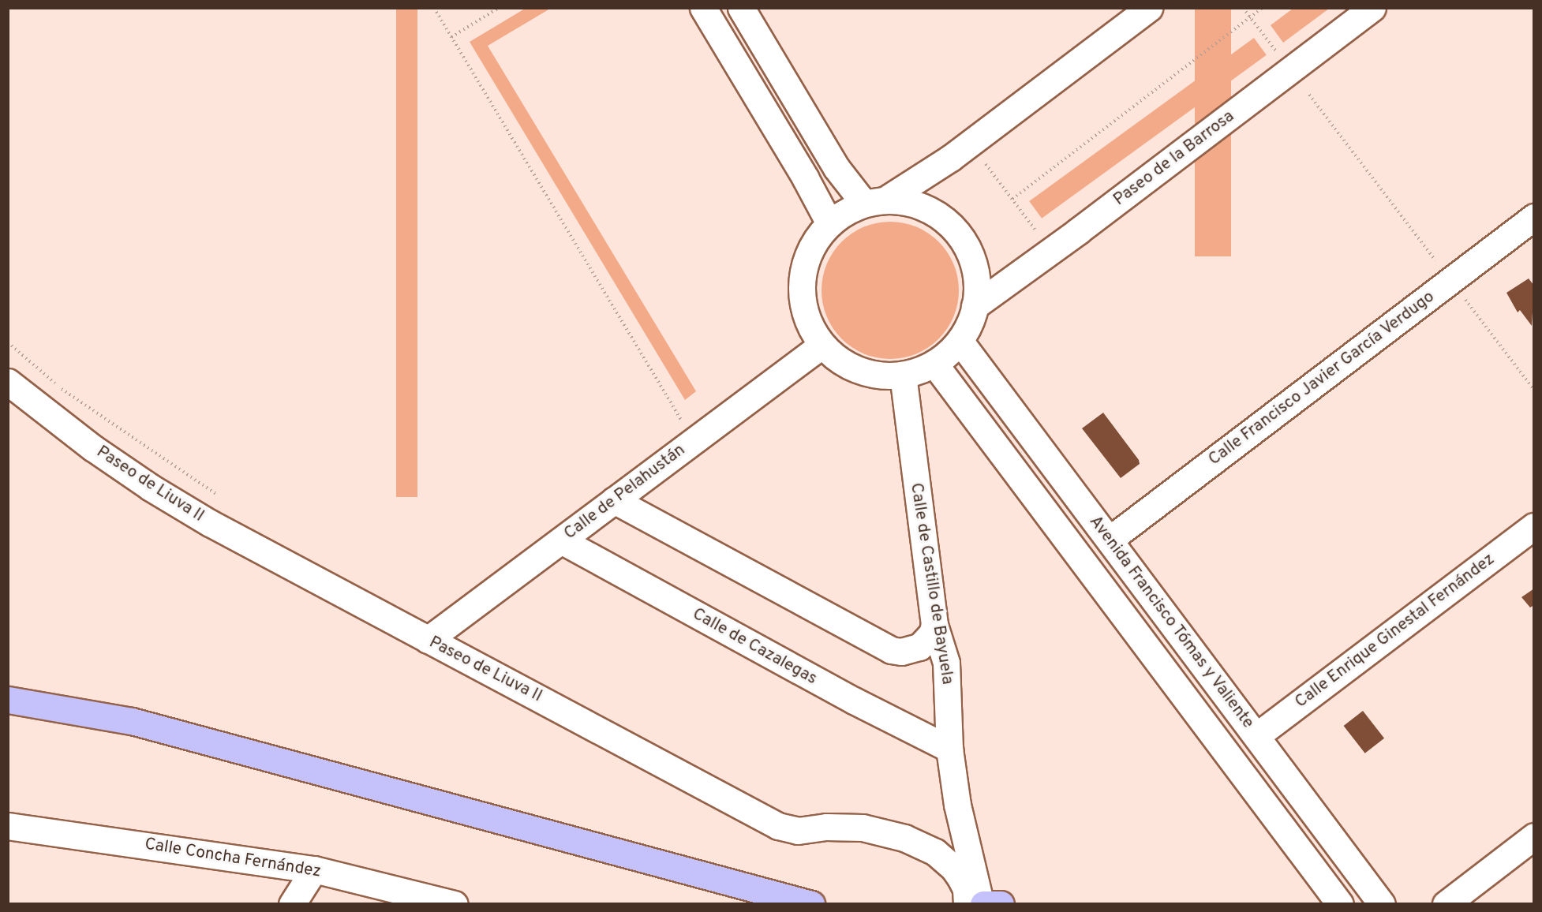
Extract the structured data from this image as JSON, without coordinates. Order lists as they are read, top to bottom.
{
  "streets": {
    "street": [
      "Paseo de la Barrosa",
      "Calle Francisco Javier García Verdugo",
      "Paseo de Liuva II",
      "Calle de Pelahustán",
      "Calle de Castillo de Bayuela",
      "Avenida Francisco Tómas y Valiente",
      "Calle Enrique Ginestal Fernández",
      "Calle de Cazalegas",
      "Calle Concha Fernández"
    ]
  },
  "crossings": [
    ["Calle Francisco Javier García Verdugo", "Avenida Francisco Tómas y Valiente"],
    ["Paseo de Liuva II", "Calle de Pelahustán"],
    ["Calle de Pelahustán", "Calle de Cazalegas"],
    ["Calle de Castillo de Bayuela", "Calle de Cazalegas"],
    ["Avenida Francisco Tómas y Valiente", "Calle Enrique Ginestal Fernández"]
  ]
}
